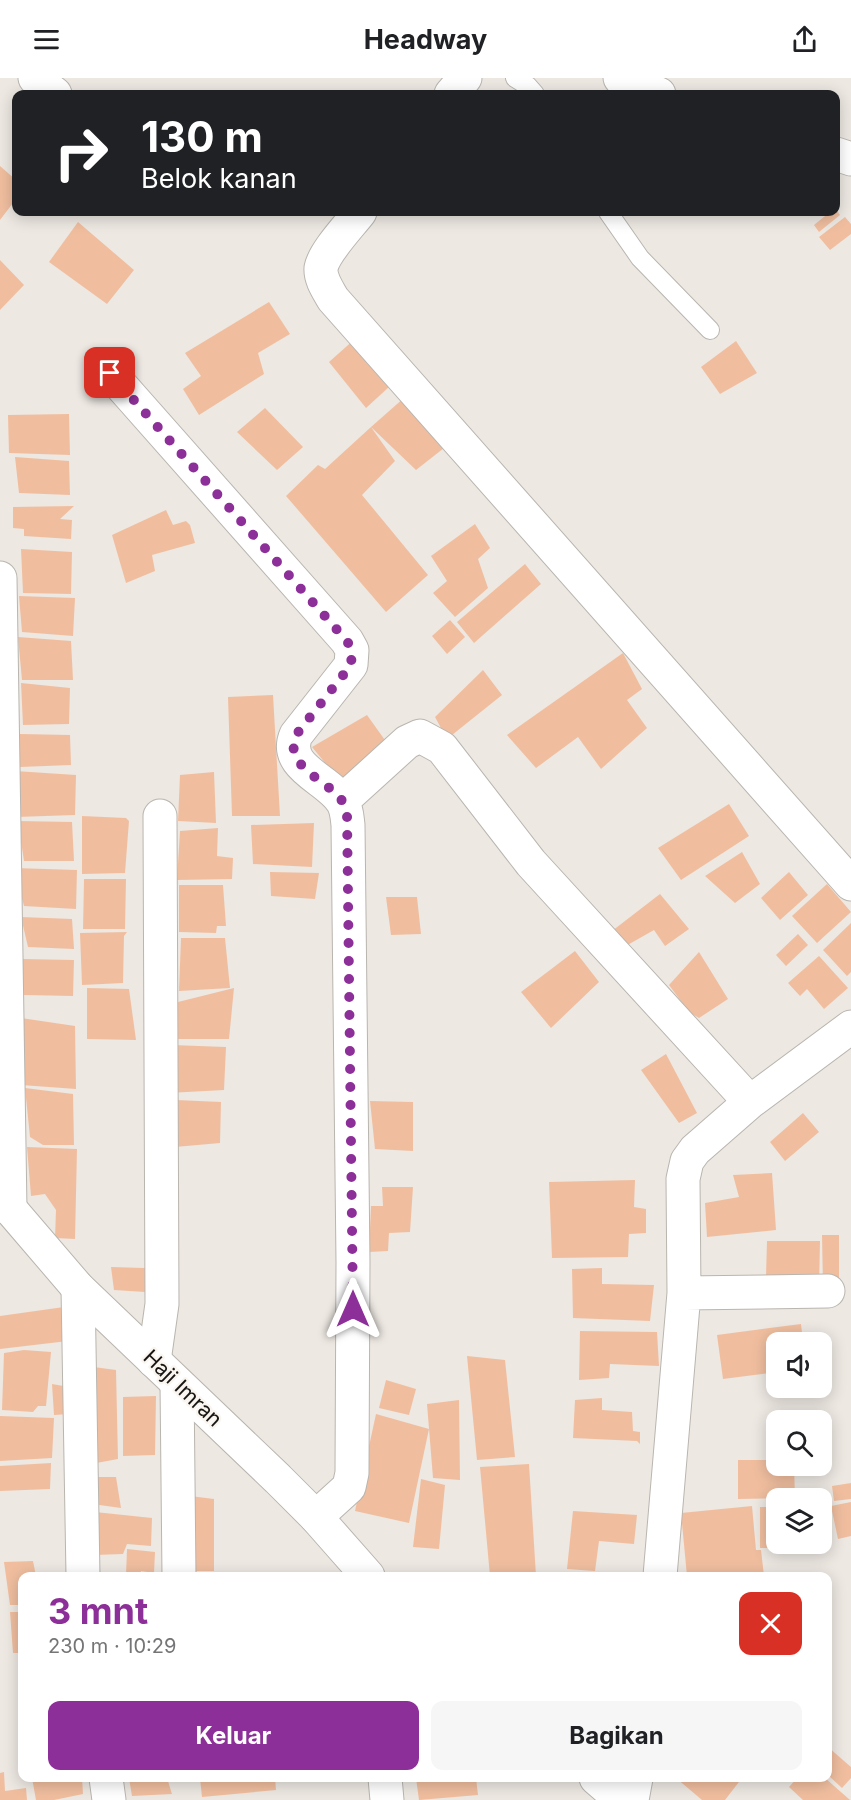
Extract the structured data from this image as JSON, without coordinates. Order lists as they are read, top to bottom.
{
  "streets": {
    "street": ["Haji Imran"]
  },
  "page": {
    "header": "Headway",
    "turn": ["130 m", "Belok kanan"],
    "heading": ["3 mnt", "230 m · 10:29"],
    "buttons": ["Keluar", "Bagikan"]
  }
}
